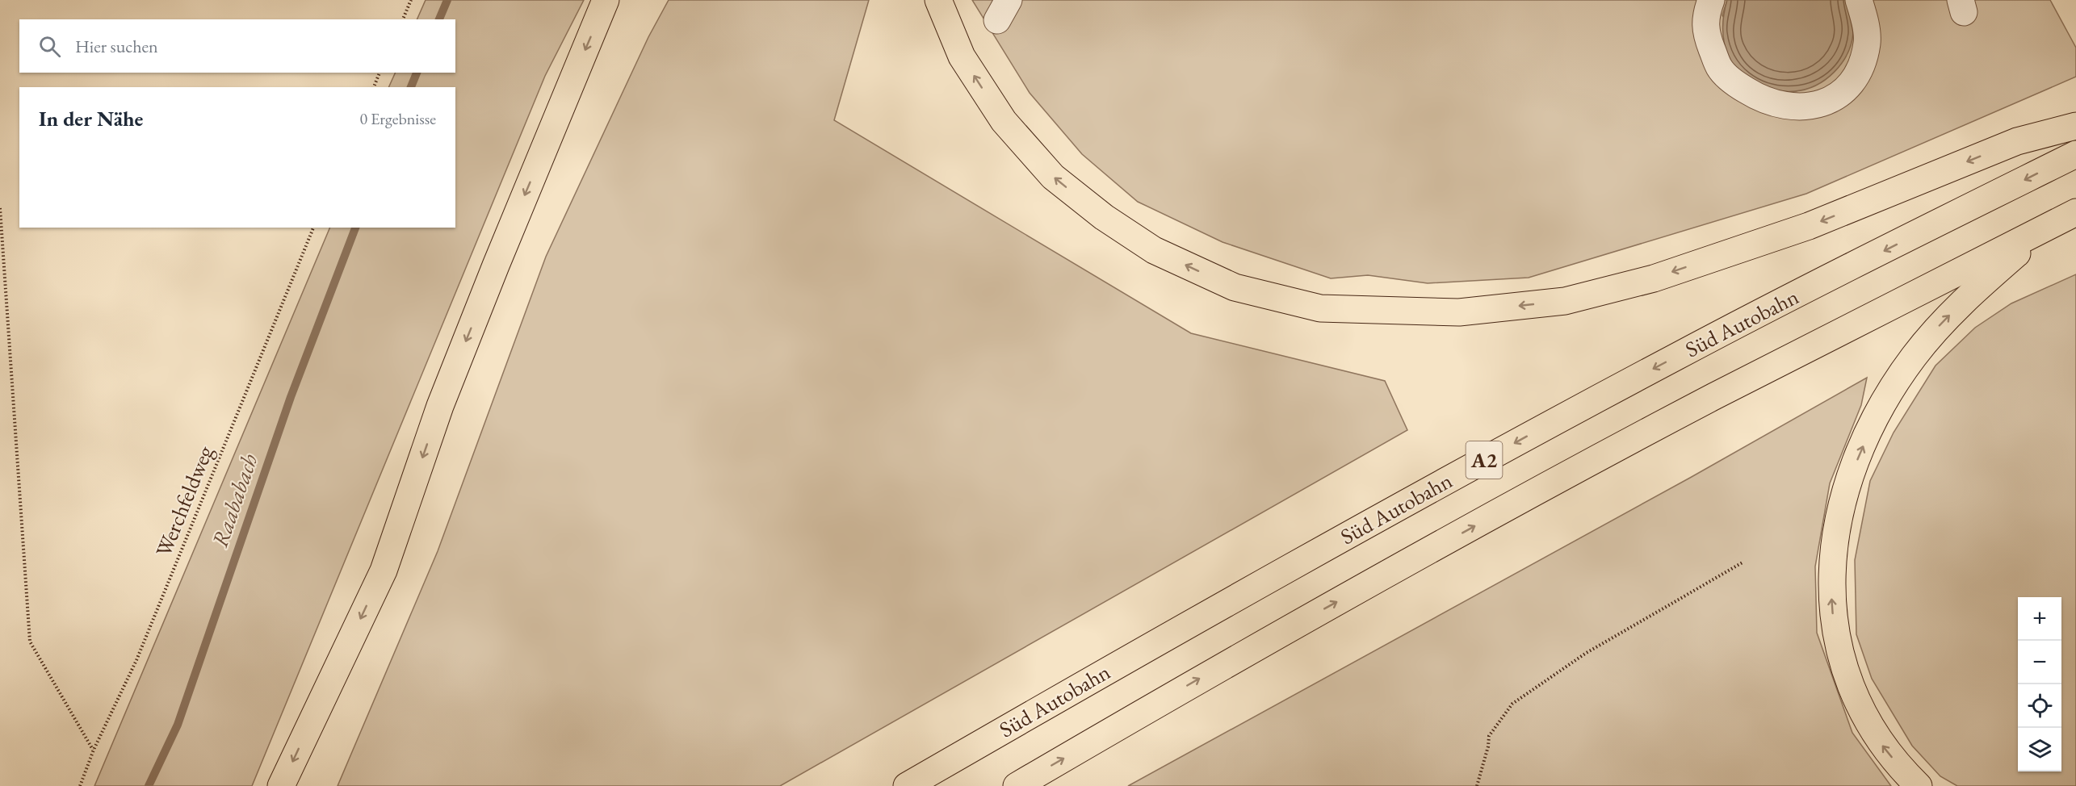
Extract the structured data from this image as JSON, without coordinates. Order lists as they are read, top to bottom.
{
  "streets": {
    "highway": ["Süd Autobahn", "A2"],
    "path": ["Werchfeldweg"]
  },
  "water": ["Raababach"],
  "page": {
    "search": "Hier suchen",
    "heading": ["In der Nähe", "0 Ergebnisse"],
    "map_buttons": ["+", "−"]
  }
}
